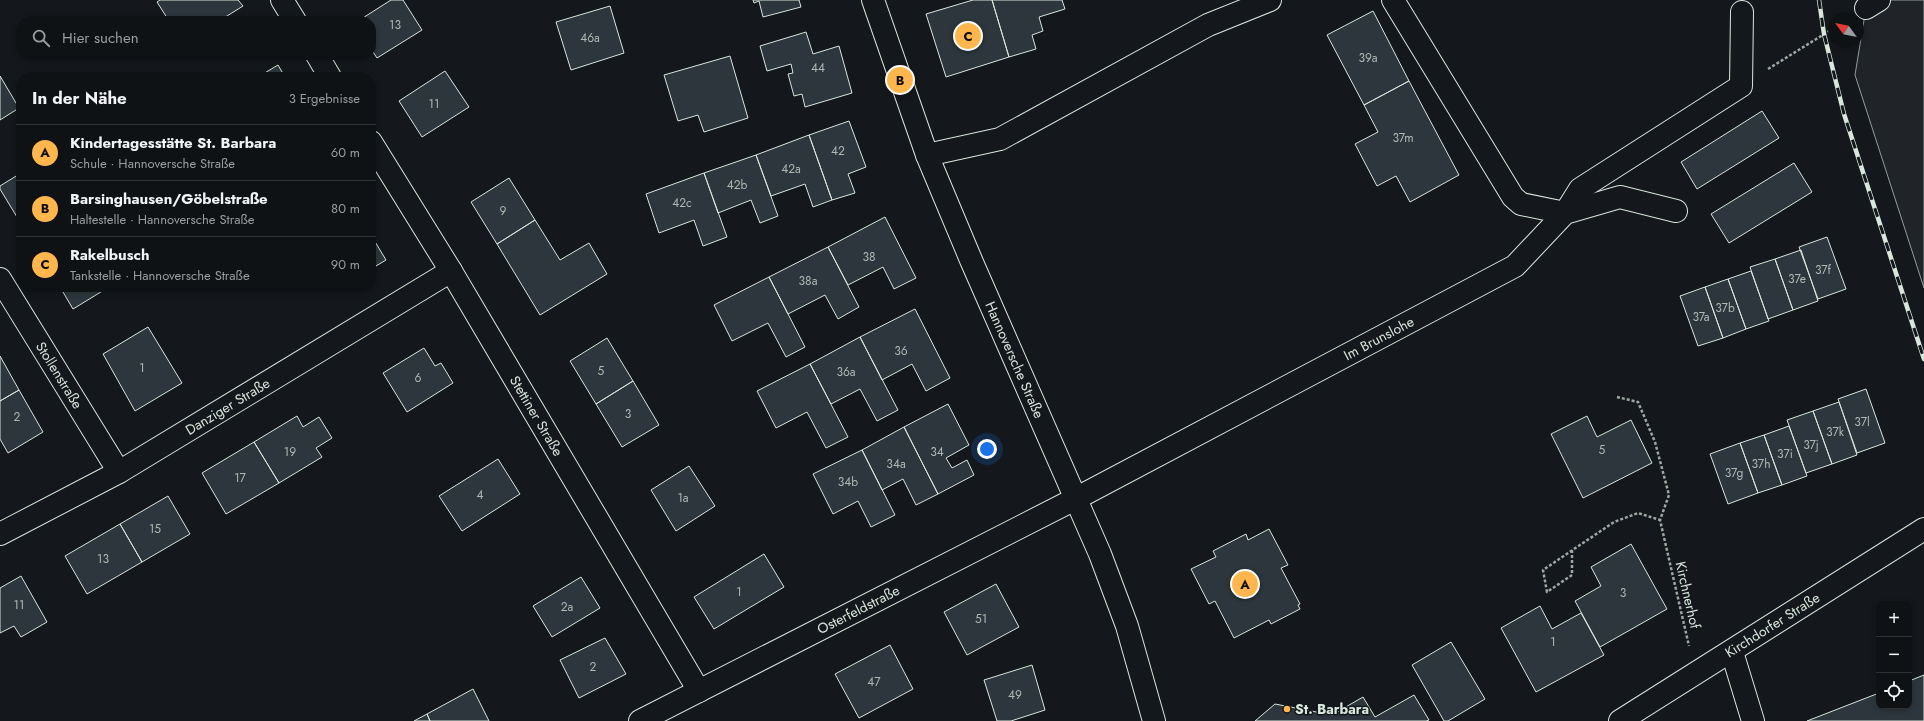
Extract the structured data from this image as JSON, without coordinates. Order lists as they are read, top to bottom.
{
  "streets": {
    "street": [
      "Im Brunslohe",
      "Hannoversche Straße",
      "Stollenstraße",
      "Danziger Straße",
      "Stettiner Straße",
      "Osterfeldstraße",
      "Kirchdorfer Straße"
    ],
    "path": ["Kirchnerhof"]
  },
  "crossings": [
    ["Im Brunslohe", "Hannoversche Straße"],
    ["Im Brunslohe", "Osterfeldstraße"],
    ["Hannoversche Straße", "Osterfeldstraße"],
    ["Stollenstraße", "Danziger Straße"],
    ["Danziger Straße", "Stettiner Straße"],
    ["Stettiner Straße", "Osterfeldstraße"],
    ["Kirchnerhof", "Kirchdorfer Straße"]
  ],
  "places": ["St. Barbara"],
  "house_numbers": [
    "13",
    "46a",
    "39a",
    "44",
    "11",
    "37m",
    "42",
    "42a",
    "42b",
    "42c",
    "9",
    "38",
    "37f",
    "37e",
    "38a",
    "37b",
    "37a",
    "36",
    "1",
    "5",
    "36a",
    "6",
    "3",
    "2",
    "37l",
    "37k",
    "37j",
    "5",
    "19",
    "34",
    "37i",
    "34a",
    "37h",
    "37g",
    "17",
    "34b",
    "4",
    "1a",
    "15",
    "13",
    "1",
    "3",
    "11",
    "2a",
    "51",
    "1",
    "2",
    "47",
    "49"
  ],
  "north": "top left",
  "page": {
    "search": "Hier suchen",
    "pins": ["C", "B", "A"],
    "heading": ["In der Nähe", "3 Ergebnisse"],
    "list": [
      {
        "mark": "A",
        "name": "Kindertagesstätte St. Barbara",
        "note": "Schule · Hannoversche Straße",
        "value": "60 m"
      },
      {
        "mark": "B",
        "name": "Barsinghausen/Göbelstraße",
        "note": "Haltestelle · Hannoversche Straße",
        "value": "80 m"
      },
      {
        "mark": "C",
        "name": "Rakelbusch",
        "note": "Tankstelle · Hannoversche Straße",
        "value": "90 m"
      }
    ],
    "map_buttons": ["+", "−"]
  }
}
